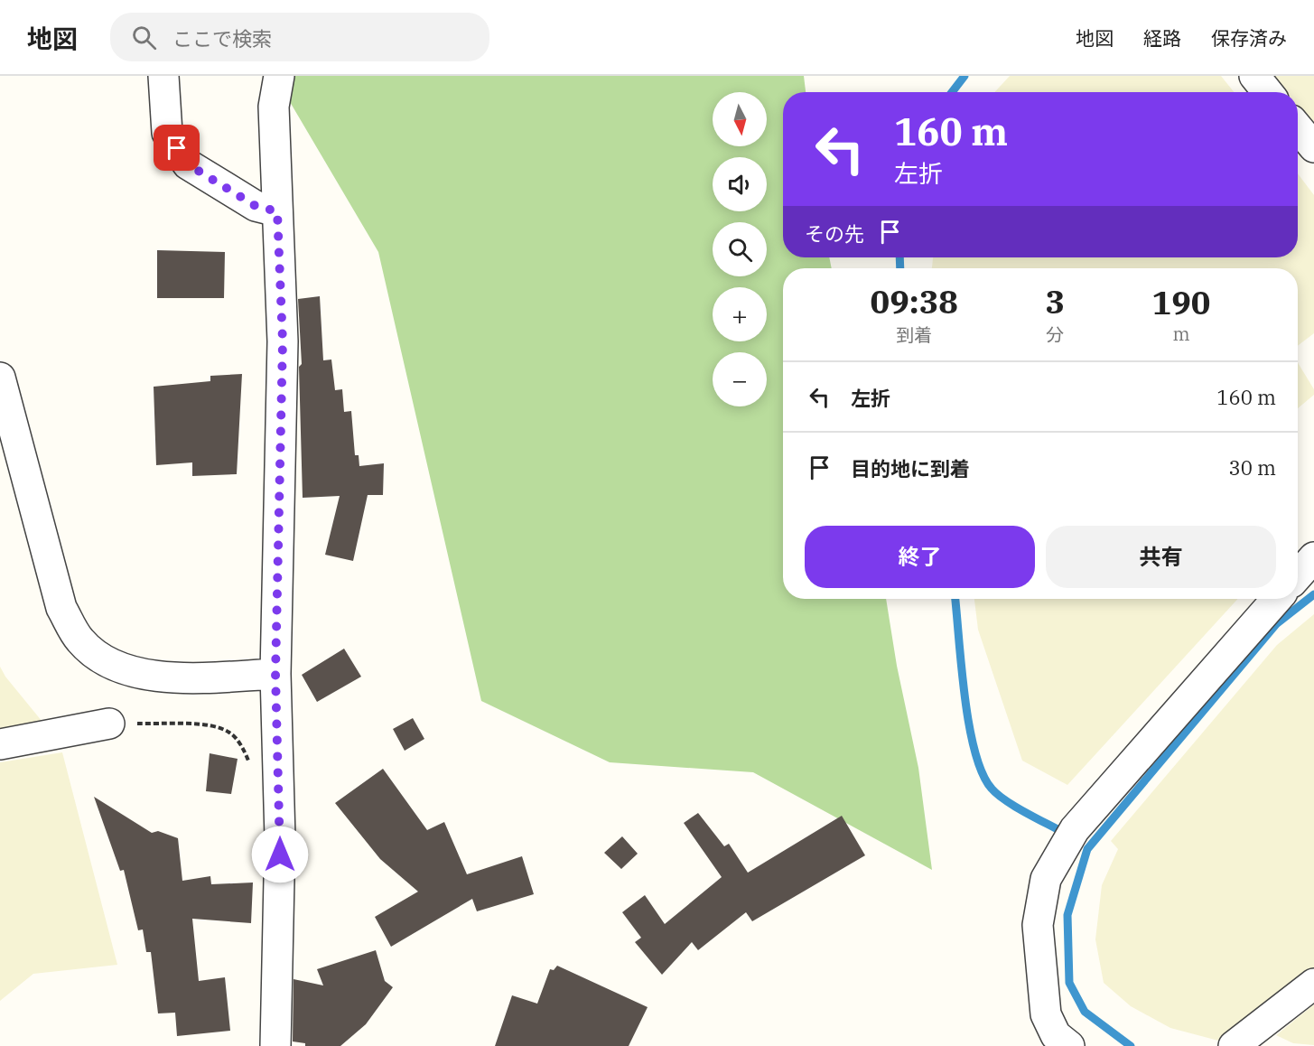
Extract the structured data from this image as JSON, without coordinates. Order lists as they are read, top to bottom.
{
  "north": "bottom",
  "page": {
    "header": "地図",
    "search": "ここで検索",
    "nav": ["地図", "経路", "保存済み"],
    "map_buttons": ["+", "−"],
    "turn": ["160 m", "左折"],
    "then": "その先",
    "eta": [
      "09:38",
      "到着",
      "3",
      "分",
      "190",
      "m"
    ],
    "list": [
      {
        "name": "左折",
        "value": "160 m"
      },
      {
        "name": "目的地に到着",
        "value": "30 m"
      }
    ],
    "buttons": ["終了", "共有"]
  }
}
